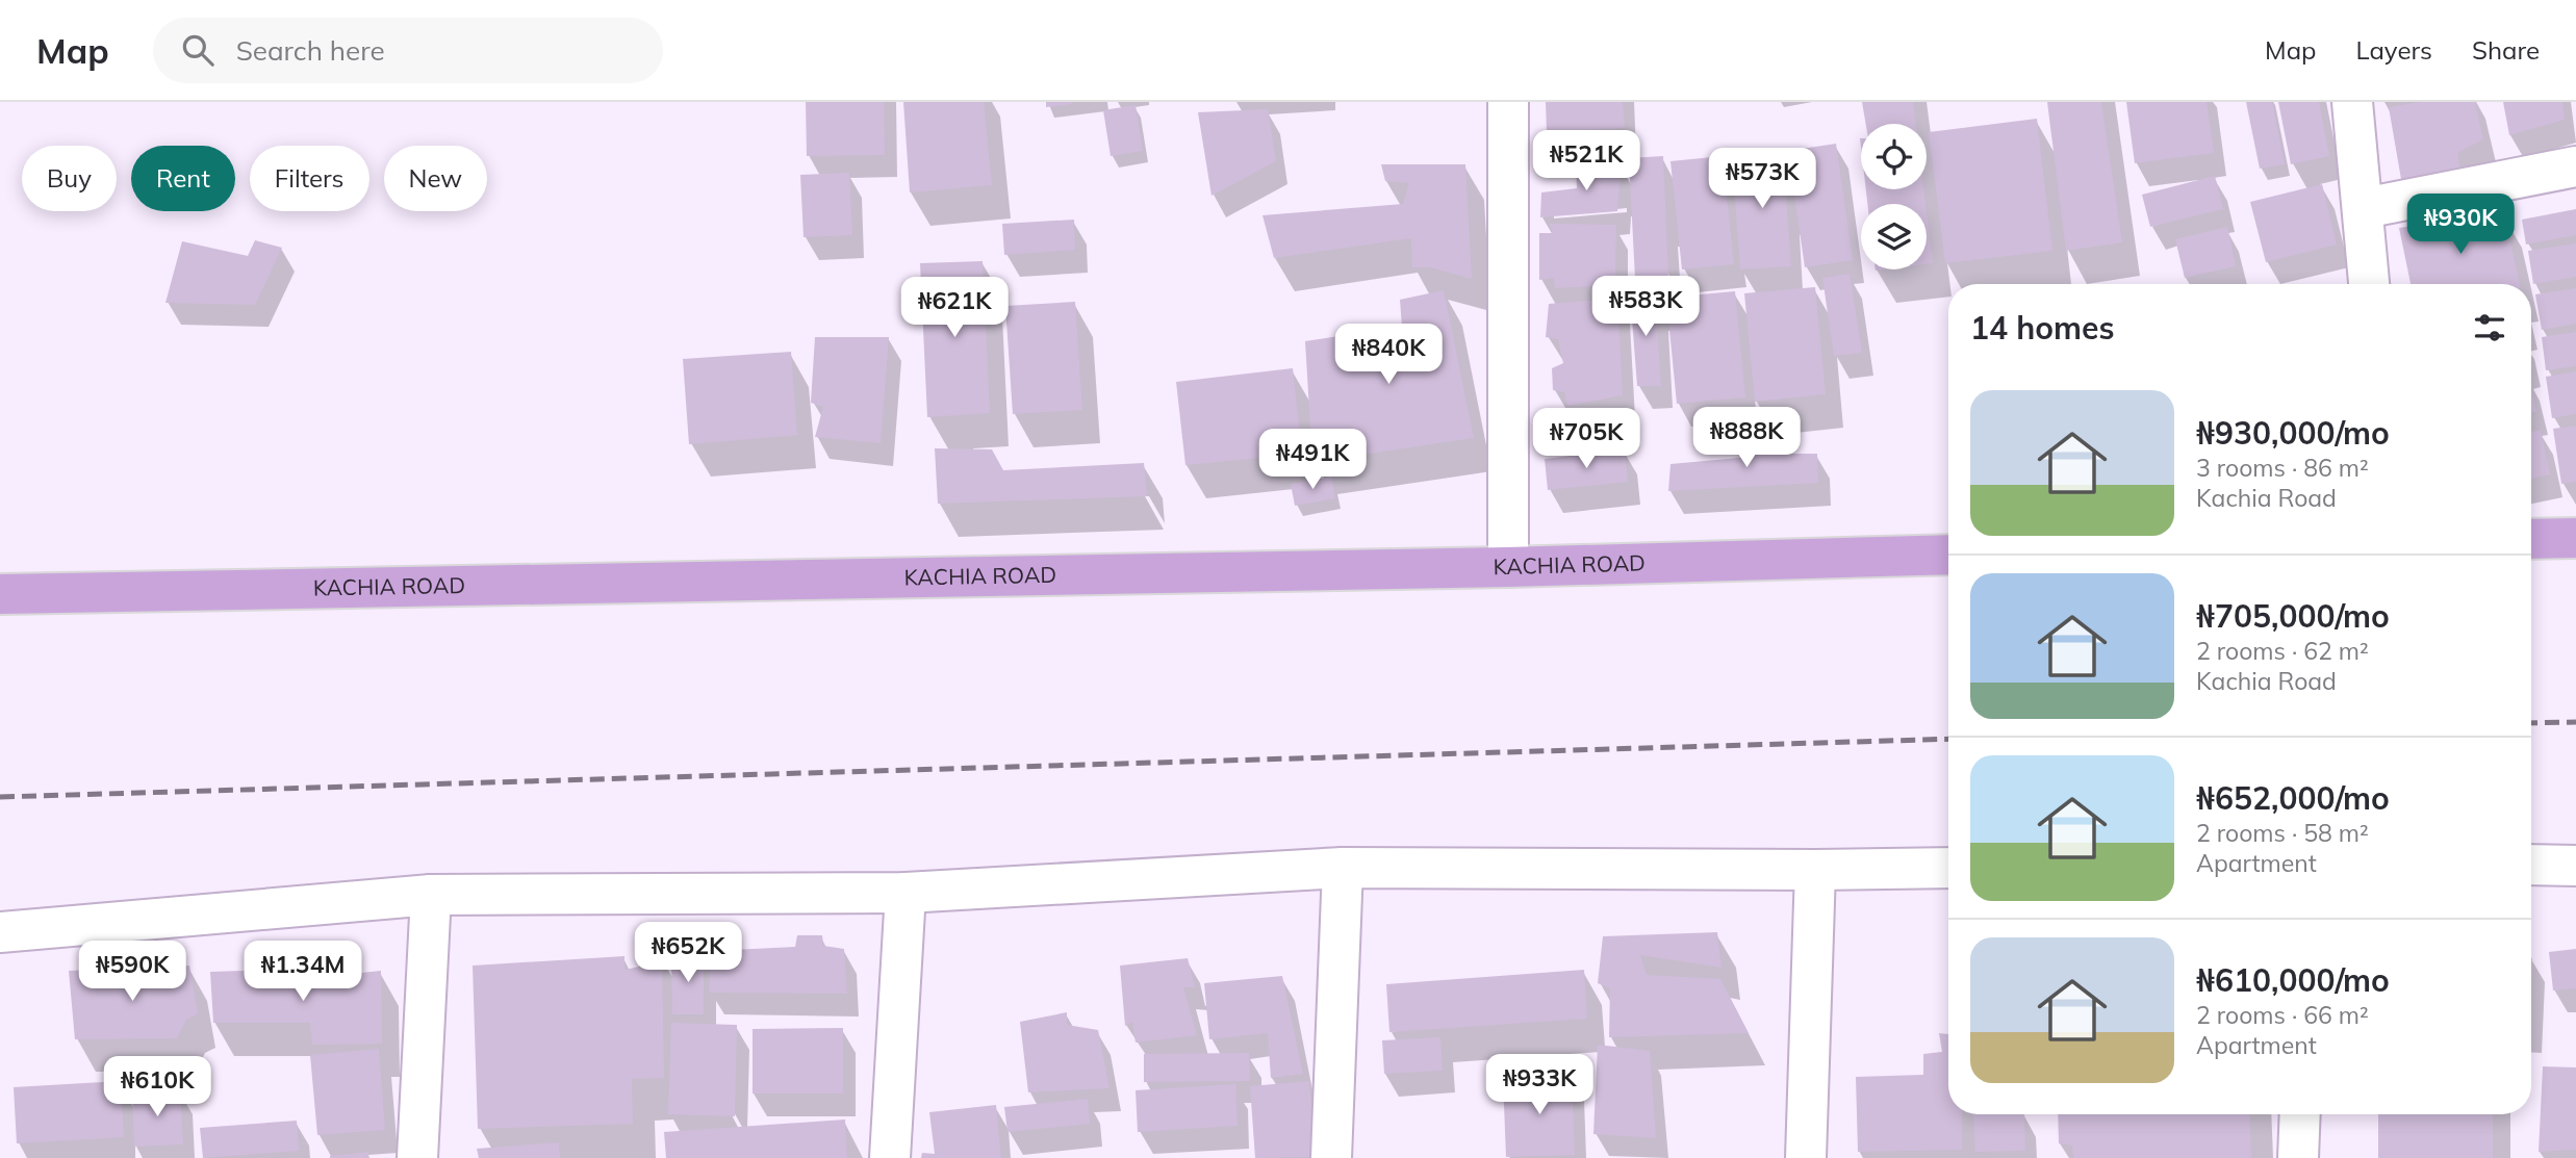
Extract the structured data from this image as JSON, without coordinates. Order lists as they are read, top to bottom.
{
  "streets": {
    "main road": ["KACHIA ROAD"]
  },
  "page": {
    "header": "Map",
    "search": "Search here",
    "nav": ["Map", "Layers", "Share"],
    "price": [
      "₦521K",
      "₦573K",
      "₦930K",
      "₦583K",
      "₦621K",
      "₦840K",
      "₦888K",
      "₦705K",
      "₦491K",
      "₦652K",
      "₦590K",
      "₦1.34M",
      "₦933K",
      "₦610K"
    ],
    "chip": [
      "Buy",
      "Rent",
      "Filters",
      "New"
    ],
    "heading": "14 homes",
    "list": [
      {
        "name": "₦930,000/mo",
        "note": "3 rooms · 86 m² · Kachia Road"
      },
      {
        "name": "₦705,000/mo",
        "note": "2 rooms · 62 m² · Kachia Road"
      },
      {
        "name": "₦652,000/mo",
        "note": "2 rooms · 58 m² · Apartment"
      },
      {
        "name": "₦610,000/mo",
        "note": "2 rooms · 66 m² · Apartment"
      }
    ]
  }
}
